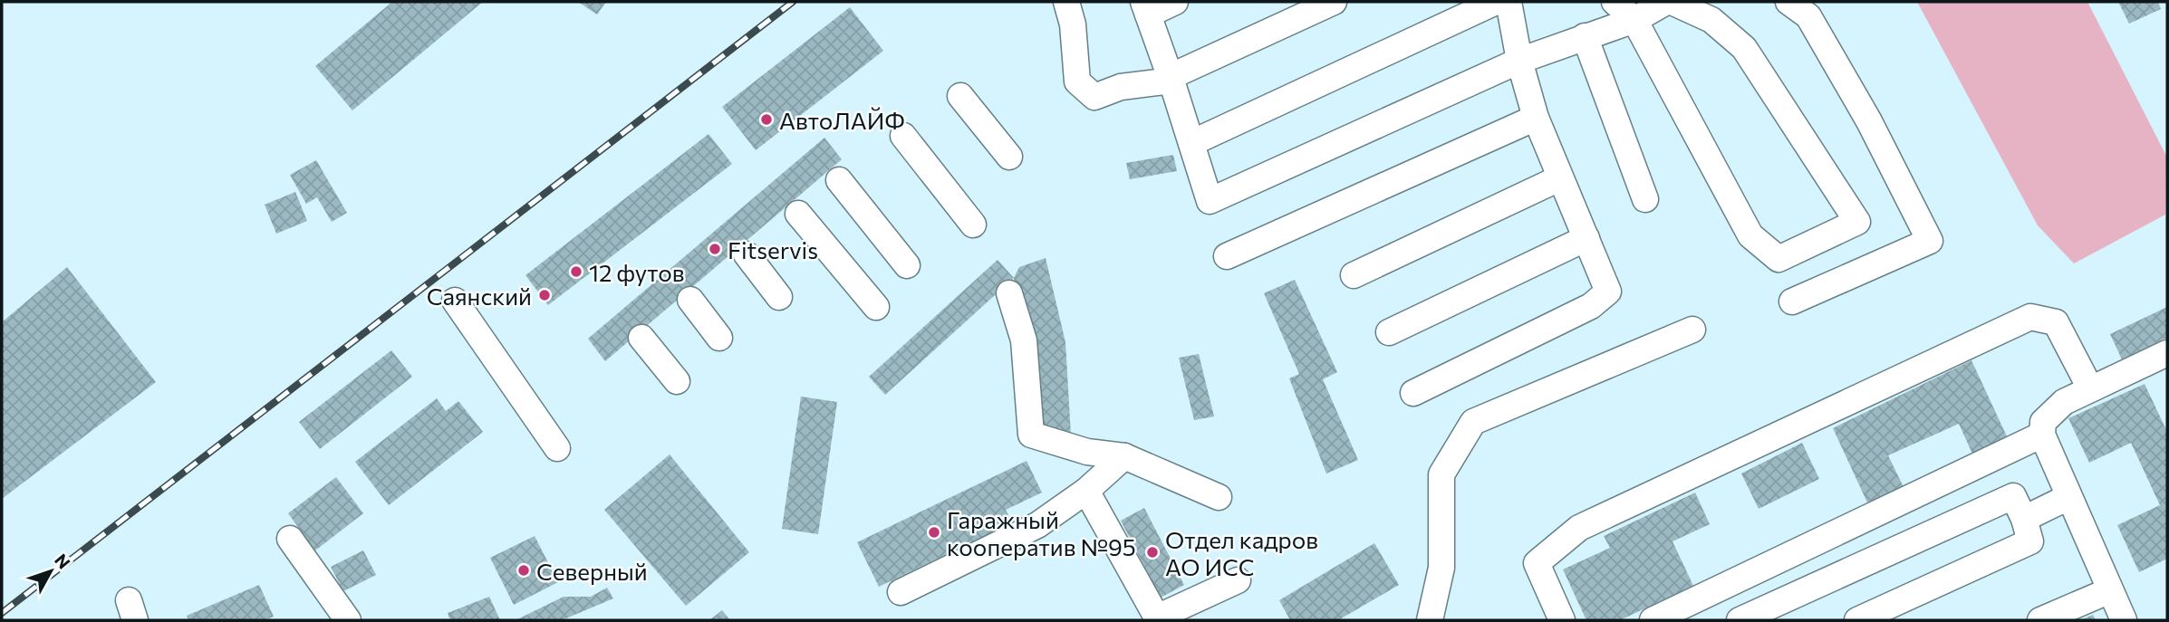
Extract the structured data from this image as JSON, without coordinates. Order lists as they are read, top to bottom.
{
  "places": [
    "АвтоЛАЙФ",
    "Fitservis",
    "12 футов",
    "Саянский",
    "Гаражный кооператив №95",
    "Отдел кадров АО ИСС",
    "Северный"
  ],
  "north": "top right"
}
